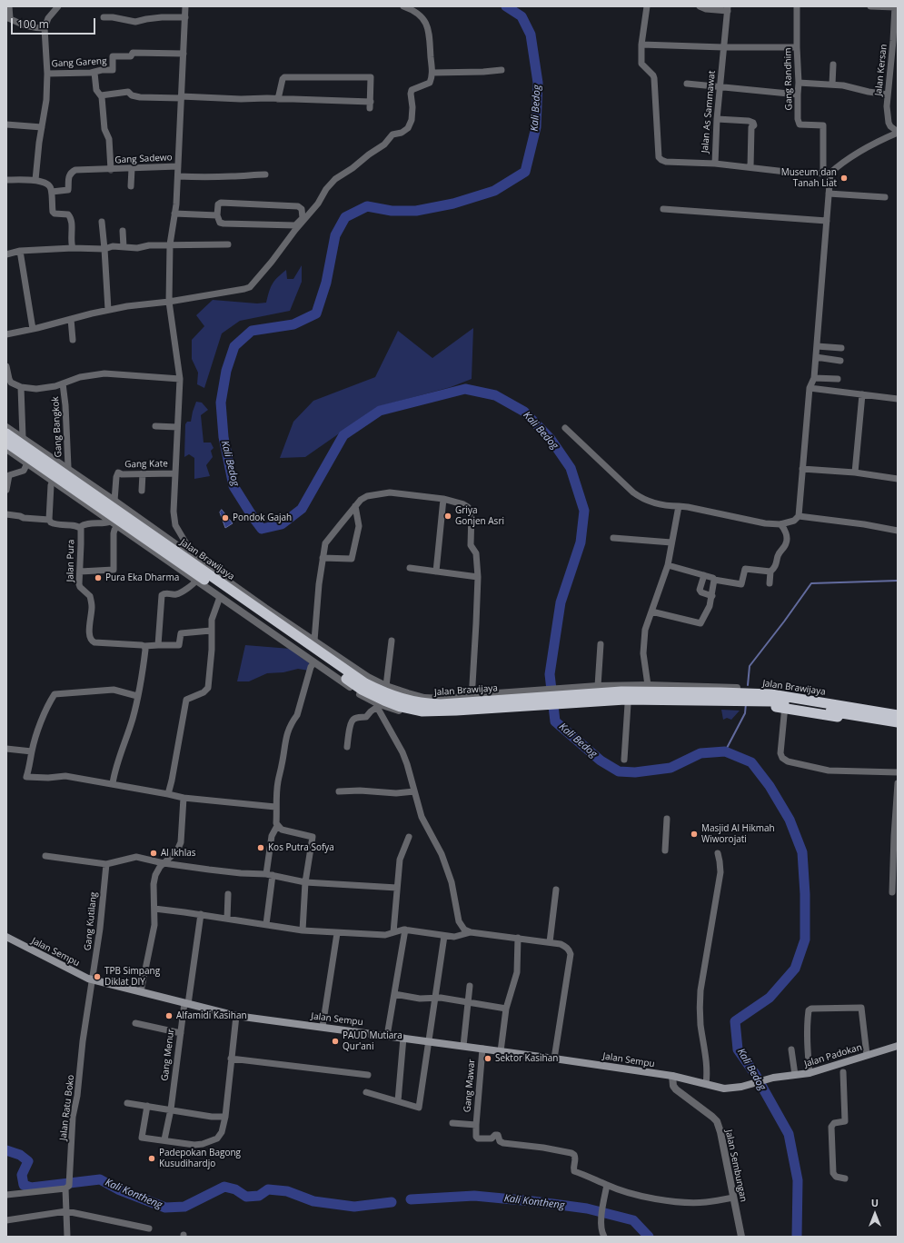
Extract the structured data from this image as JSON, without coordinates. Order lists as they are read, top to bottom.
{
  "streets": {
    "highway": ["Jalan Brawijaya"],
    "main road": ["Jalan Sempu", "Jalan Padokan"],
    "street": [
      "Gang Gareng",
      "Jalan Kersan",
      "Gang Randhim",
      "Jalan As Sammawat",
      "Gang Sadewo",
      "Gang Bangkok",
      "Gang Kate",
      "Jalan Pura",
      "Gang Kutilang",
      "Gang Menur",
      "Gang Mawar",
      "Jalan Ratu Boko",
      "Jalan Sembungan"
    ]
  },
  "crossings": [
    ["Gang Randhim", "Jalan As Sammawat"],
    ["Gang Kutilang", "Jalan Sempu"],
    ["Gang Kutilang", "Jalan Ratu Boko"],
    ["Jalan Sempu", "Gang Menur"],
    ["Jalan Sempu", "Jalan Padokan"],
    ["Jalan Sempu", "Gang Mawar"],
    ["Jalan Sempu", "Jalan Ratu Boko"],
    ["Jalan Sempu", "Jalan Sembungan"]
  ],
  "water": ["Kali Bedog", "Kali Kontheng"],
  "places": [
    "Museum dan Tanah Liat",
    "Griya Gonjen Asri",
    "Pondok Gajah",
    "Pura Eka Dharma",
    "Masjid Al Hikmah Wiworojati",
    "Kos Putra Sofya",
    "Al Ikhlas",
    "TPB Simpang Diklat DIY",
    "Alfamidi Kasihan",
    "PAUD Mutiara Qur'ani",
    "Sektor Kasihan",
    "Padepokan Bagong Kusudihardjo"
  ],
  "scale_bar": "100 m",
  "north": "top"
}
